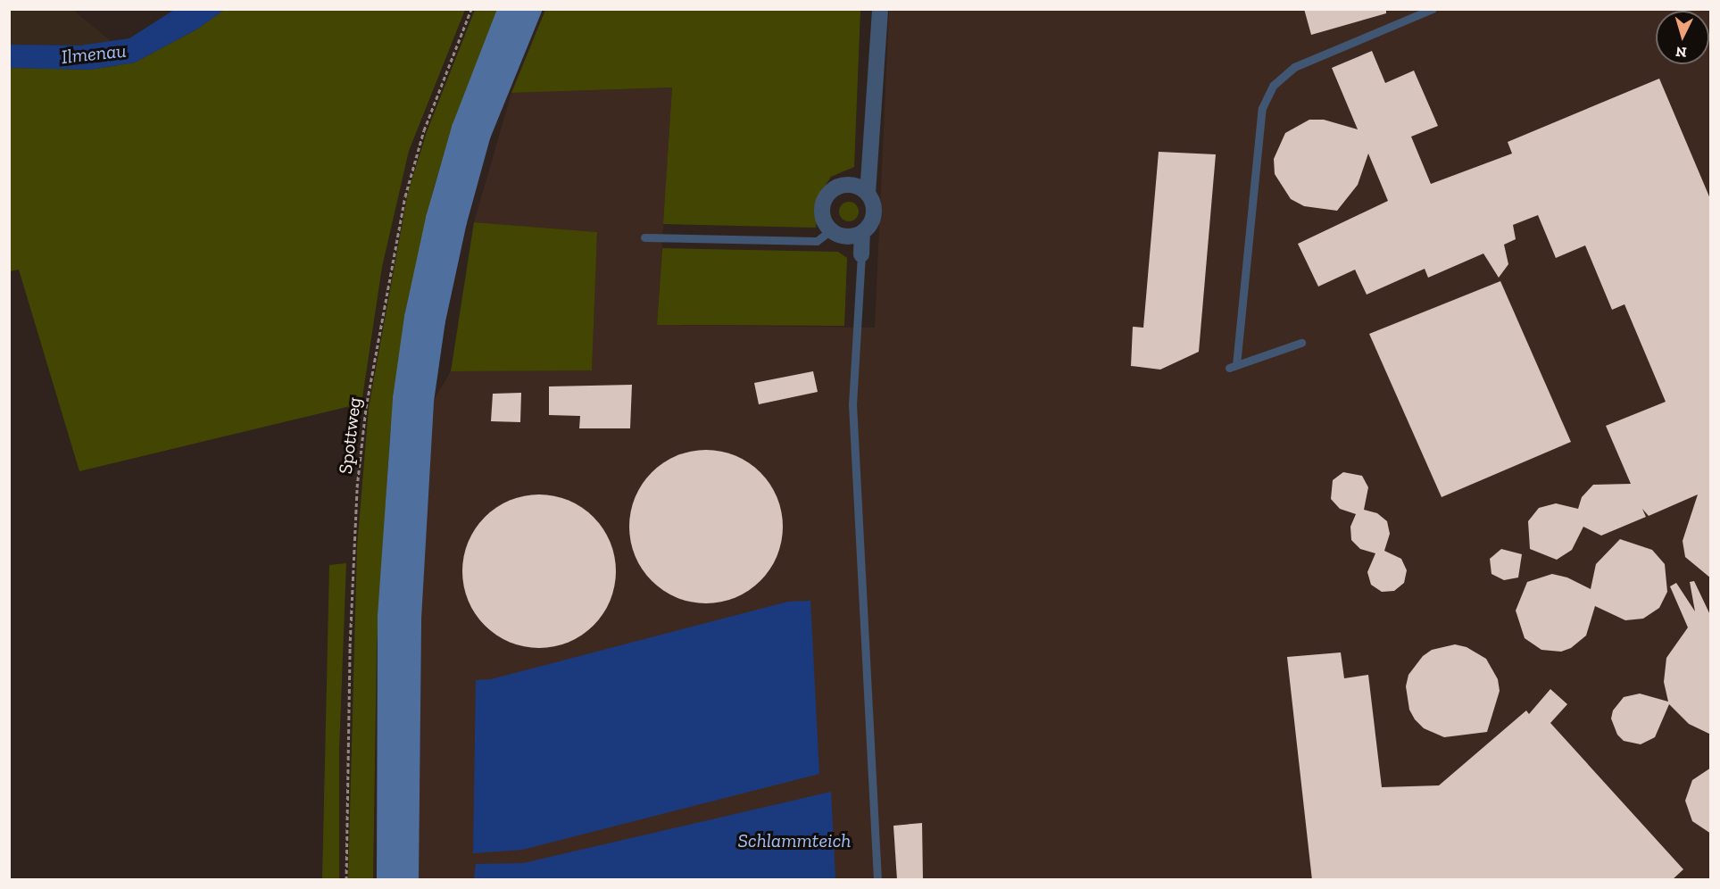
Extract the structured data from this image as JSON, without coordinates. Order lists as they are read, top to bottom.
{
  "streets": {
    "path": ["Spottweg"]
  },
  "water": ["Ilmenau", "Schlammteich"],
  "north": "bottom"
}
